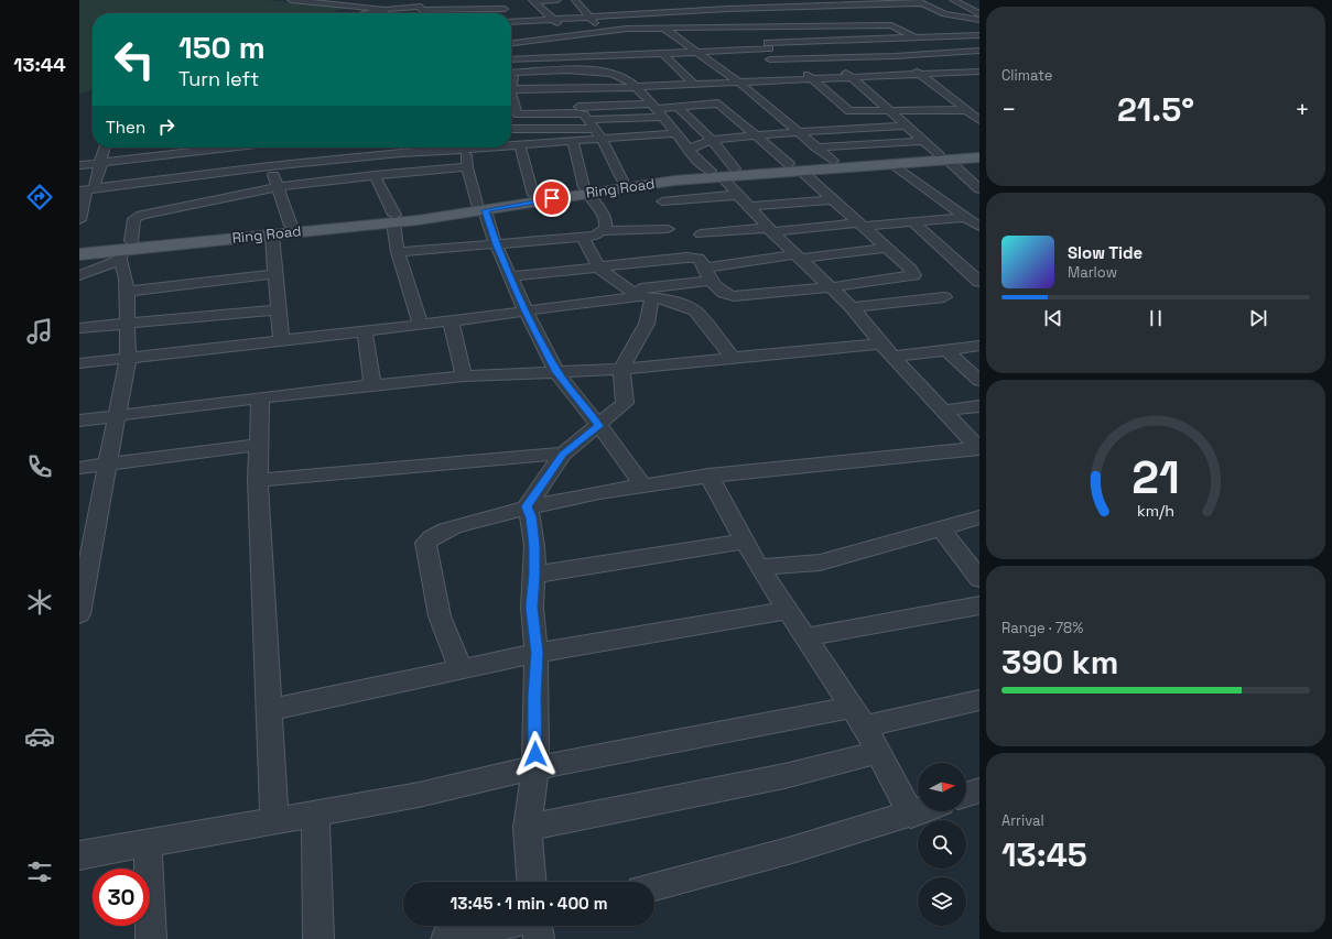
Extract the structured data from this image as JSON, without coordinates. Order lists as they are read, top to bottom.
{
  "streets": {
    "main road": ["Ring Road"]
  },
  "north": "right",
  "page": {
    "tabs": "13:44",
    "tile": [
      "Climate",
      ["Range · 78%", "390 km"],
      ["Arrival", "13:45"]
    ],
    "turn": ["150 m", "Turn left"],
    "heat": ["−", "21.5°", "+"],
    "then": "Then",
    "song": ["Slow Tide", "Marlow"],
    "limit": "30",
    "trip": "13:45 · 1 min · 400 m",
    "gauge": ["21", "km/h"]
  }
}
